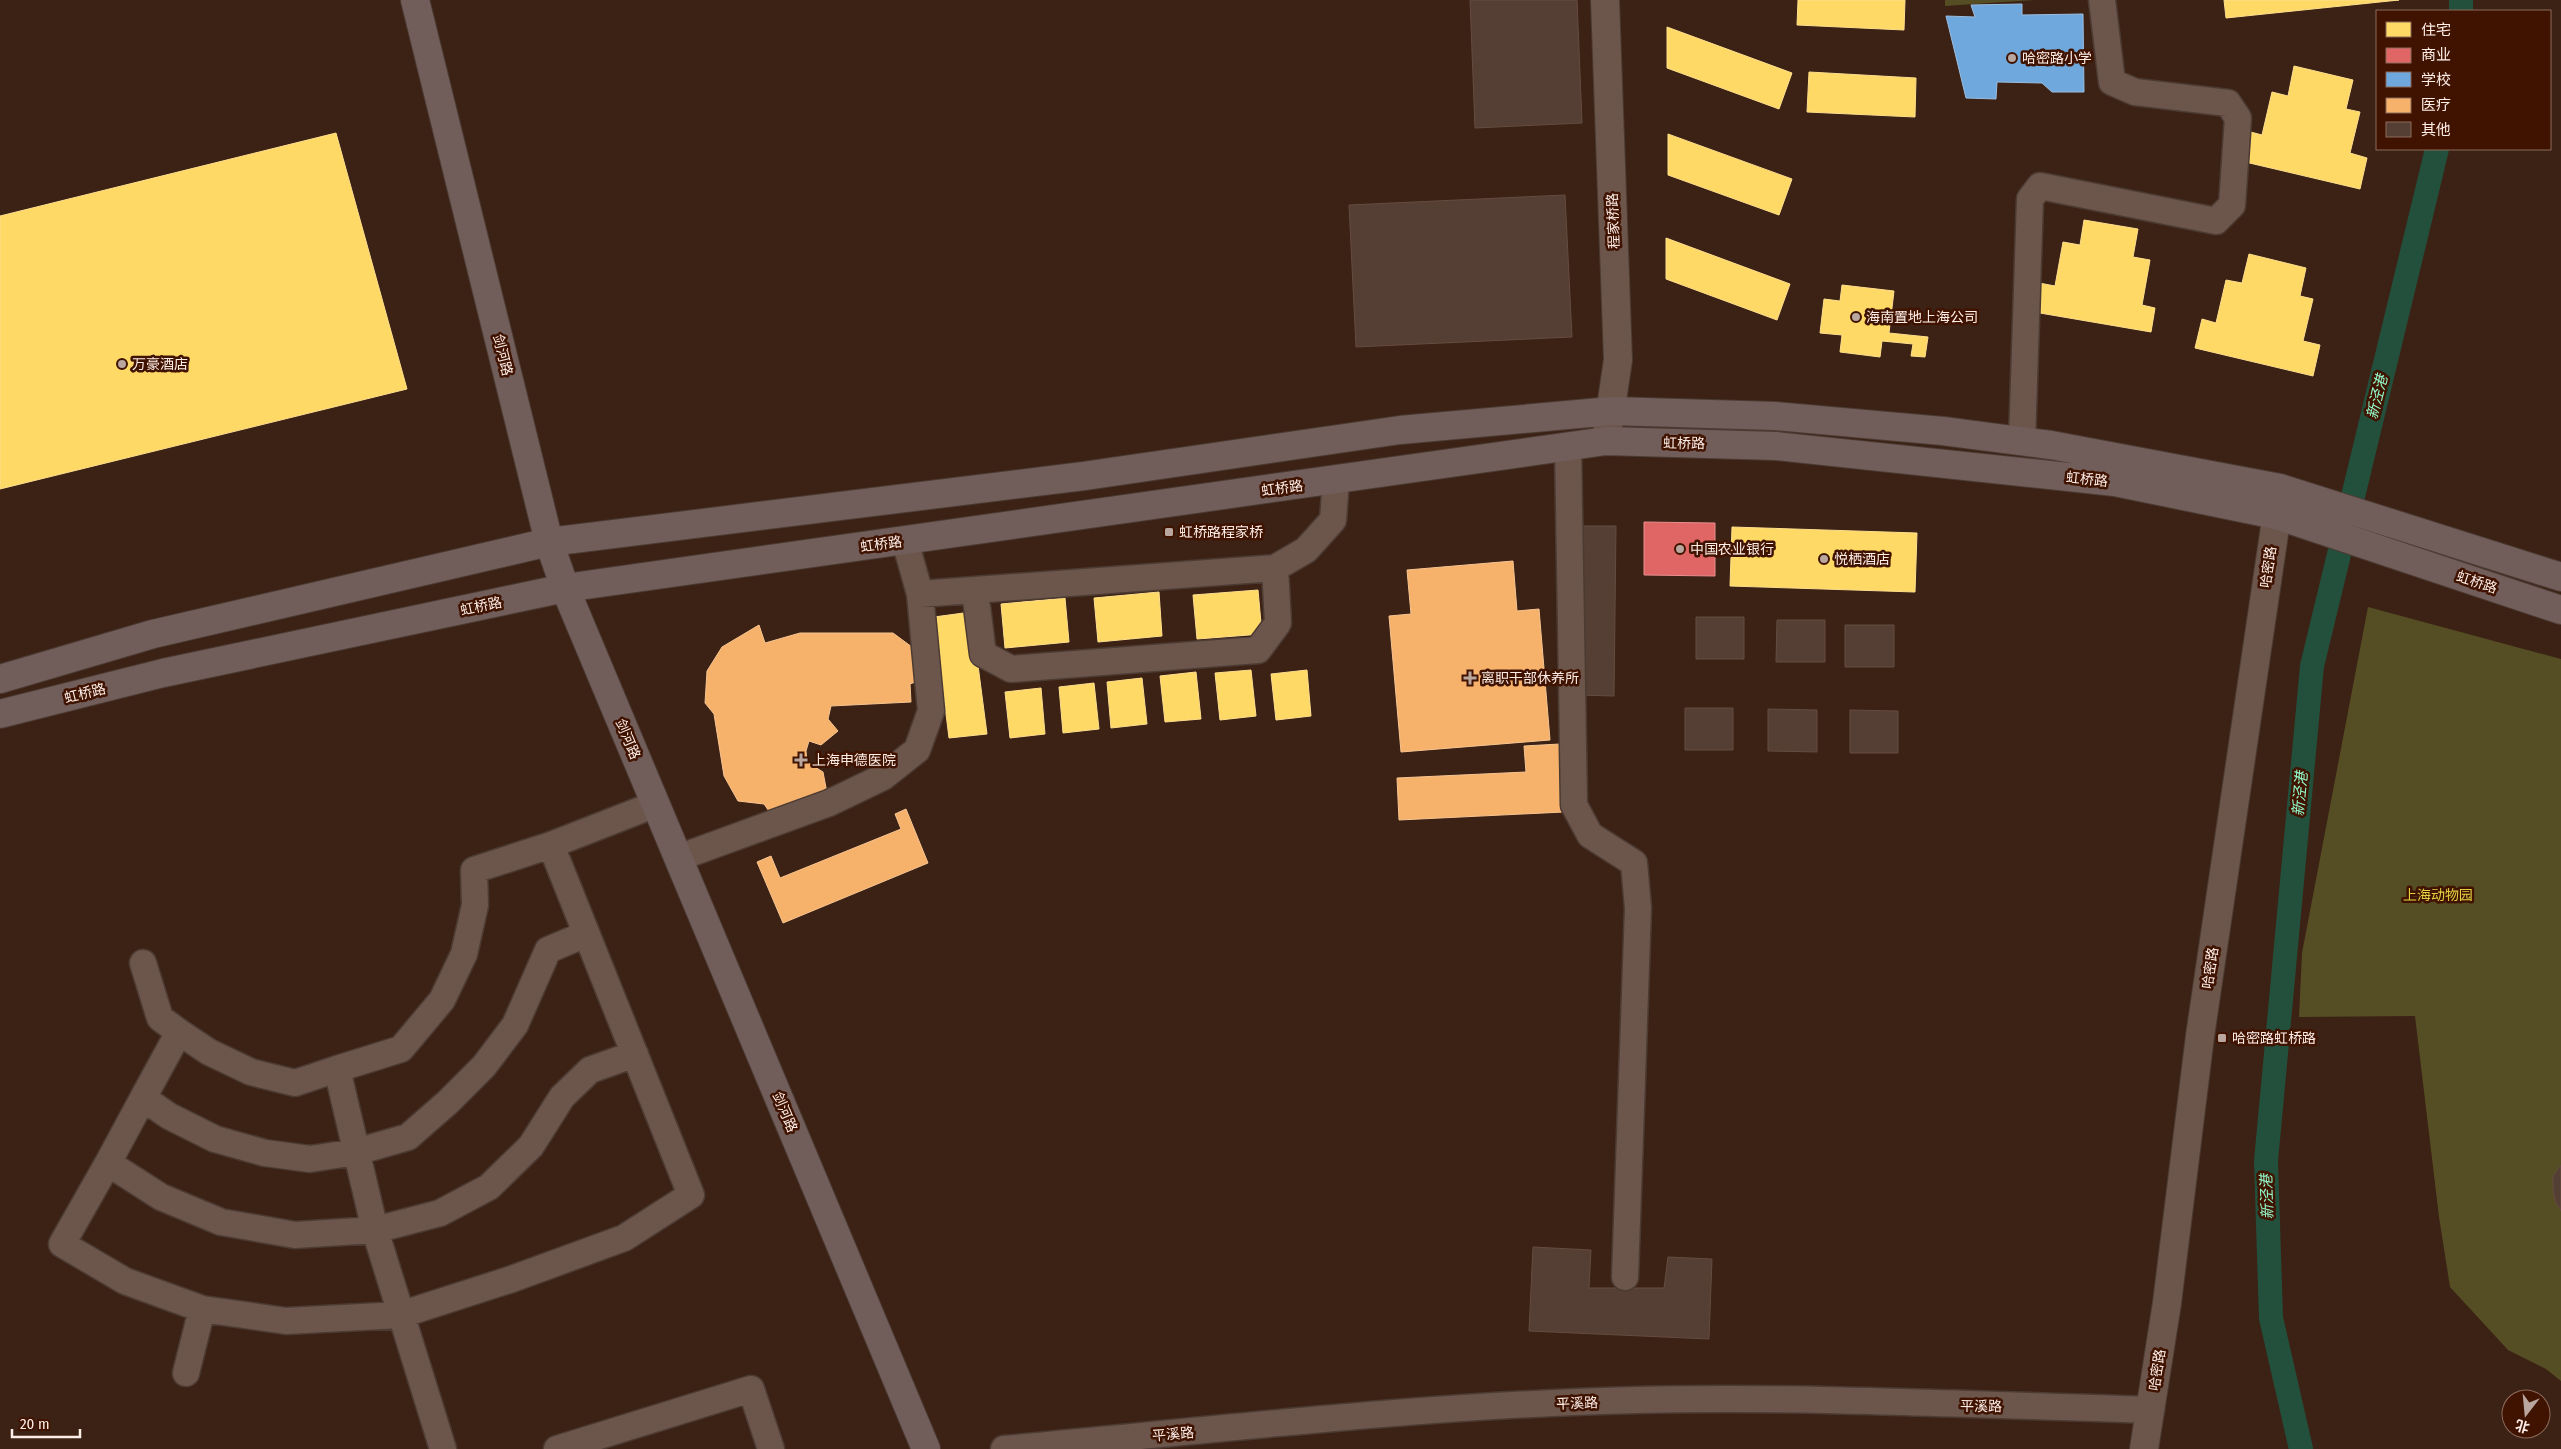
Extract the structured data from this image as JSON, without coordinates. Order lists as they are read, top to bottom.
{
  "streets": {
    "main road": ["剑河路", "虹桥路"],
    "street": ["程家桥路", "哈密路", "平溪路"]
  },
  "crossings": [
    ["程家桥路", "虹桥路"],
    ["剑河路", "虹桥路"],
    ["虹桥路", "哈密路"],
    ["哈密路", "平溪路"]
  ],
  "water": ["新泾港"],
  "parks": ["上海动物园"],
  "places": {
    "other": [
      "哈密路小学",
      "海南置地上海公司",
      "万豪酒店",
      "中国农业银行",
      "悦栖酒店"
    ],
    "transit": ["虹桥路程家桥", "哈密路虹桥路"],
    "health": ["离职干部休养所", "上海申德医院"]
  },
  "legend": [
    "住宅",
    "商业",
    "学校",
    "医疗",
    "其他"
  ],
  "scale_bar": "20 m",
  "north": "bottom"
}
